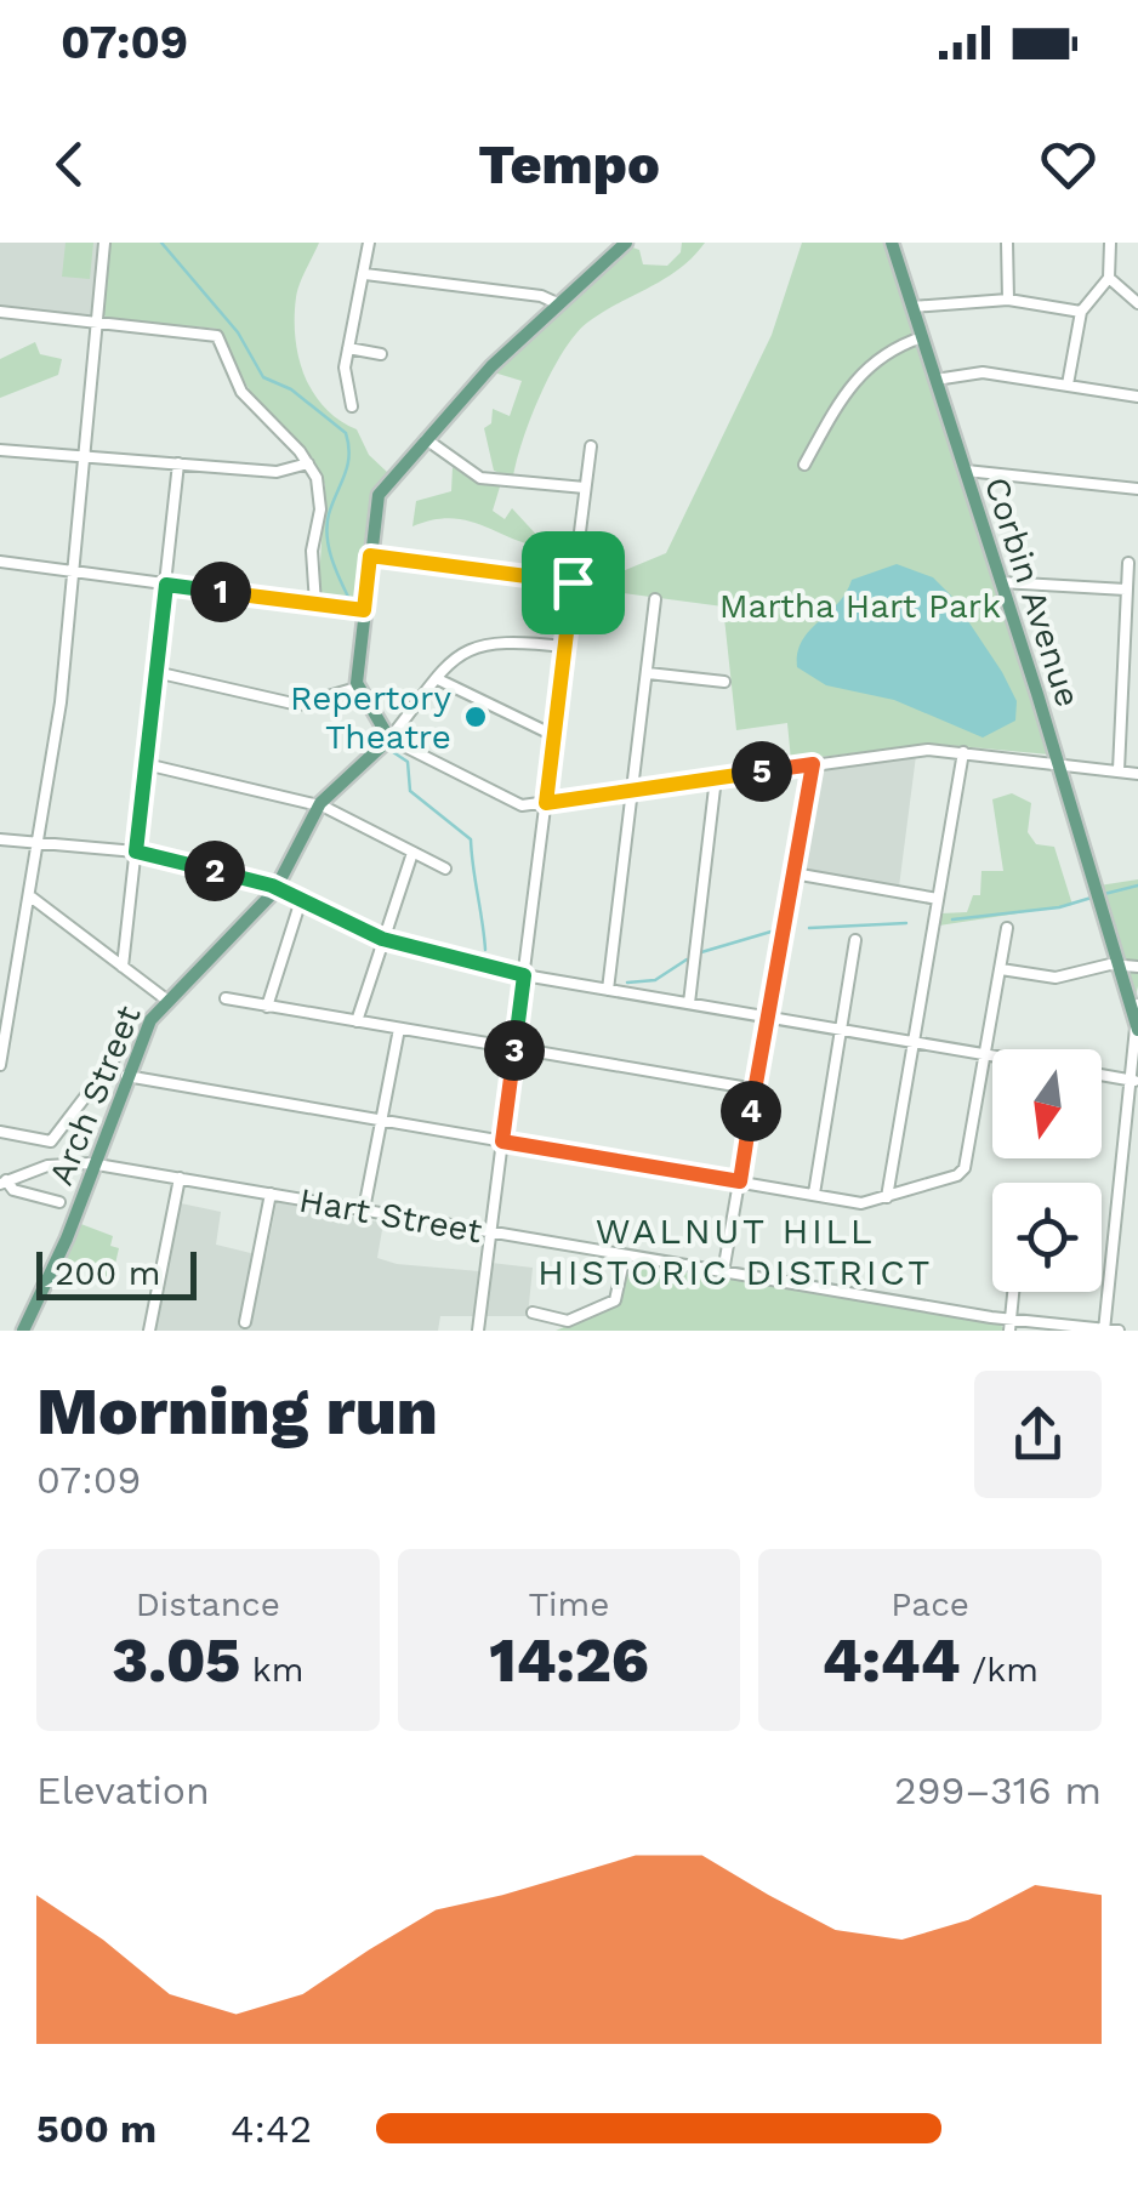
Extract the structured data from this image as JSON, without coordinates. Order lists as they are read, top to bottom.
{
  "streets": {
    "main road": ["Corbin Avenue", "Arch Street"],
    "street": ["Hart Street"]
  },
  "crossings": [
    ["Arch Street", "Hart Street"]
  ],
  "districts": ["WALNUT HILL HISTORIC DISTRICT"],
  "parks": ["Martha Hart Park"],
  "places": ["Repertory Theatre"],
  "scale_bar": "200 m",
  "north": "bottom",
  "page": {
    "status": "07:09",
    "header": "Tempo",
    "pins": [
      "1",
      "5",
      "2",
      "3",
      "4"
    ],
    "scale": "200 m",
    "heading": ["Morning run", "07:09"],
    "stats": [
      ["Distance", "3.05 km"],
      ["Time", "14:26"],
      ["Pace", "4:44 /km"]
    ],
    "chart": ["Elevation", "299–316 m"],
    "list": [
      {
        "name": "500 m",
        "note": "4:42"
      }
    ]
  }
}
